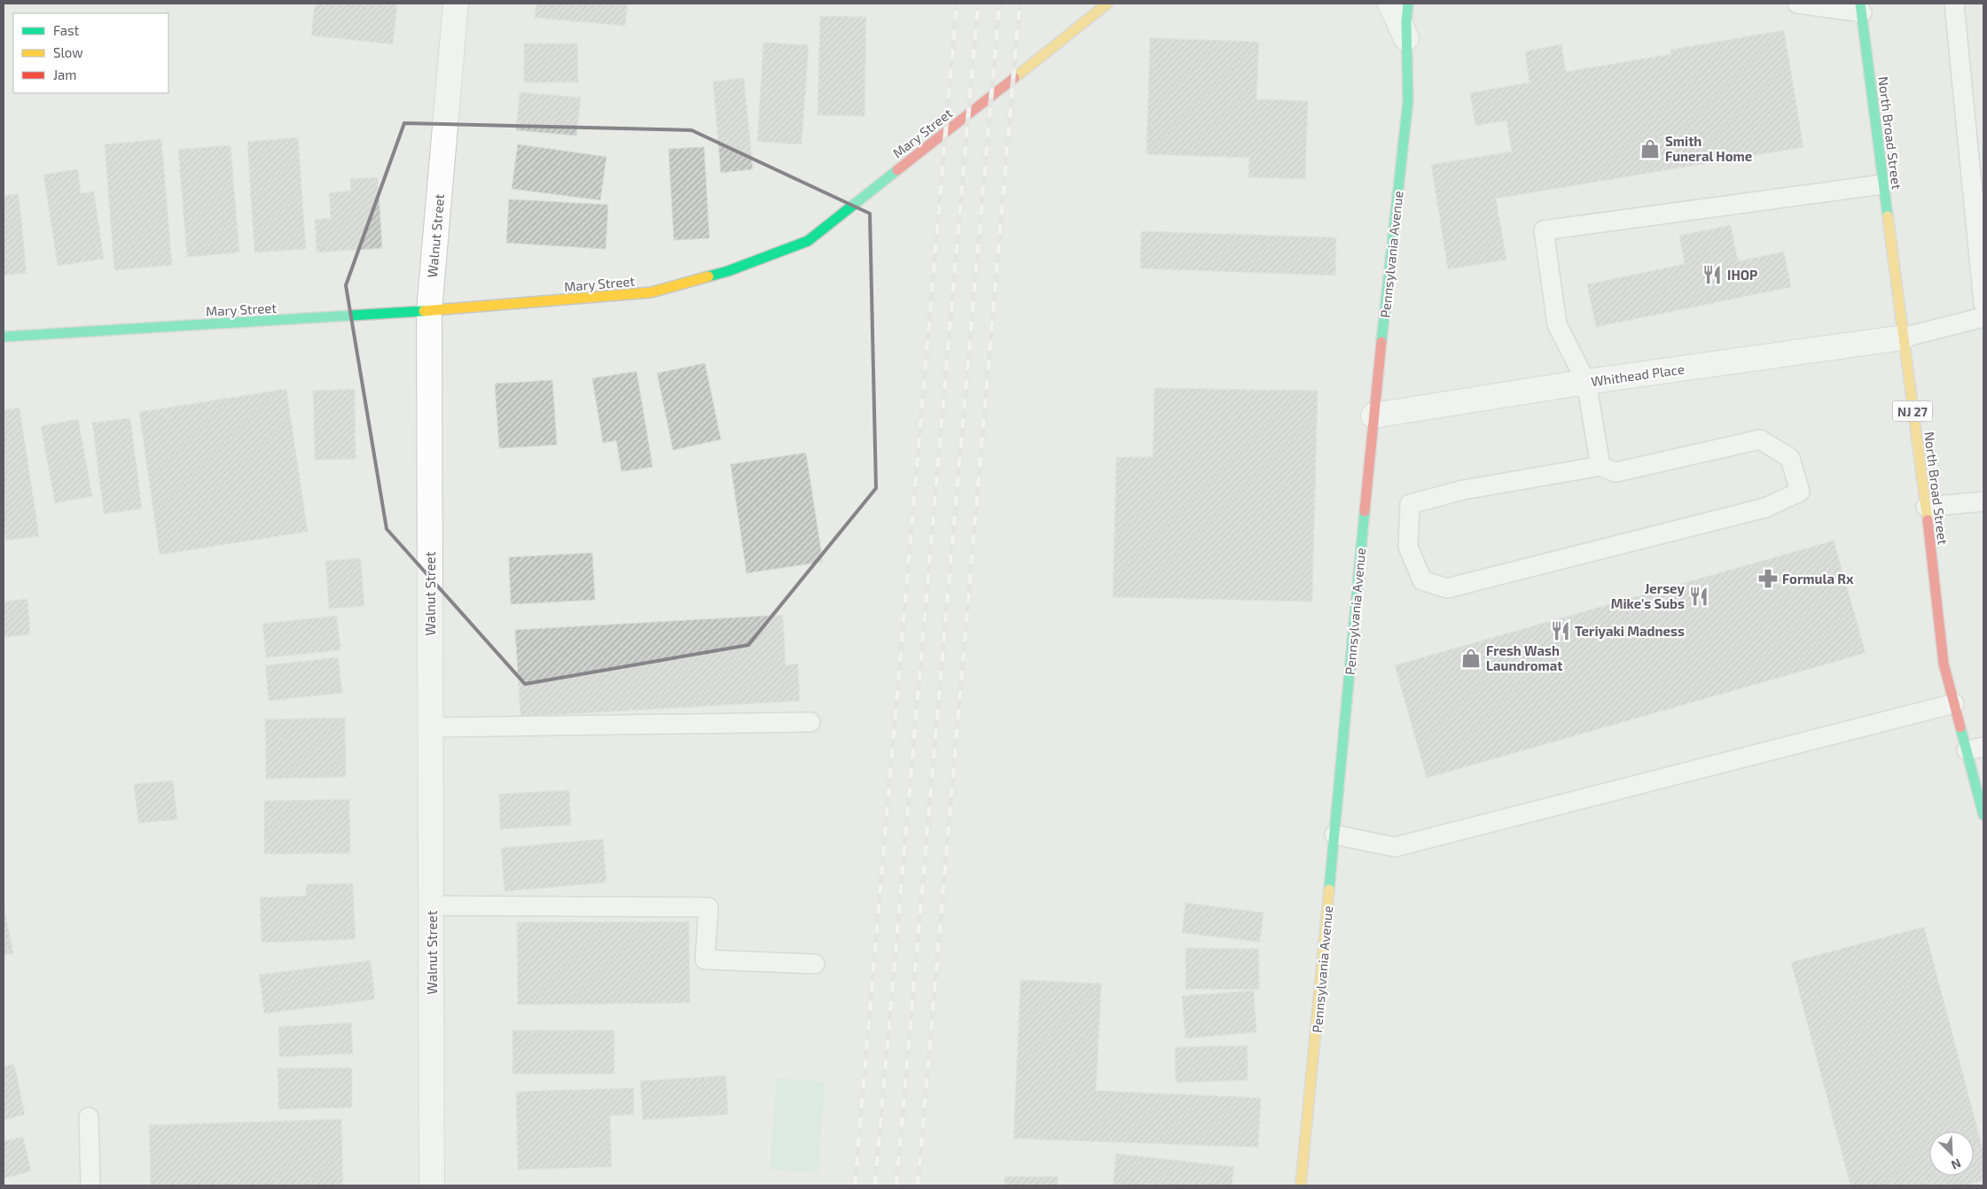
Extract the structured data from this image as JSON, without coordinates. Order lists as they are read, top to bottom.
{
  "streets": {
    "street": [
      "Mary Street",
      "North Broad Street",
      "Walnut Street",
      "Pennsylvania Avenue",
      "Whithead Place",
      "NJ 27"
    ]
  },
  "crossings": [
    ["Mary Street", "Walnut Street"],
    ["North Broad Street", "Whithead Place"],
    ["Pennsylvania Avenue", "Whithead Place"]
  ],
  "places": {
    "shop": ["Smith Funeral Home", "Fresh Wash Laundromat"],
    "restaurant": ["IHOP", "Jersey Mike's Subs", "Teriyaki Madness"],
    "pharmacy": ["Formula Rx"]
  },
  "legend": ["Fast", "Slow", "Jam"],
  "north": "bottom right"
}
